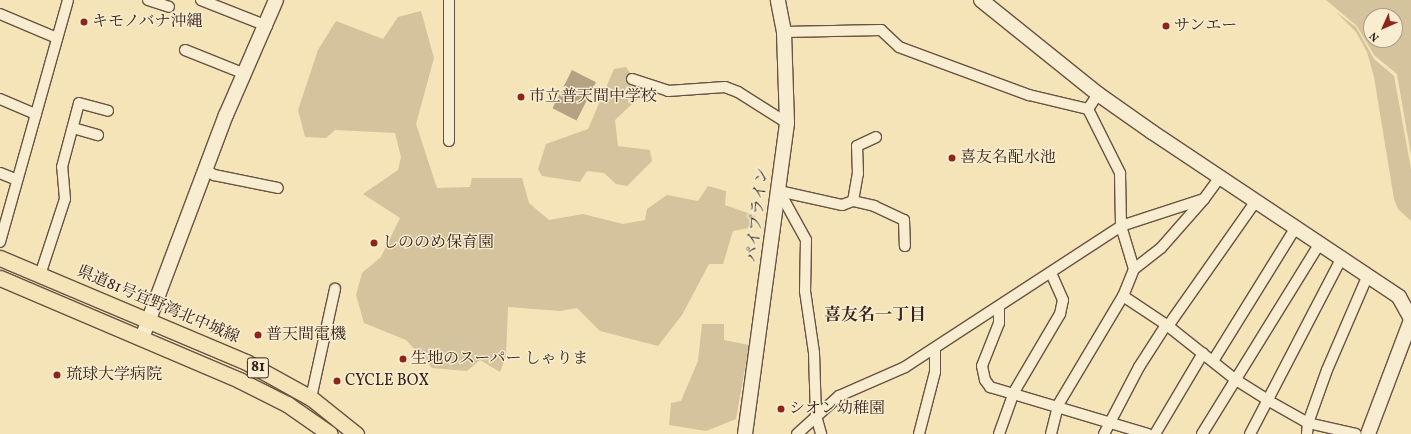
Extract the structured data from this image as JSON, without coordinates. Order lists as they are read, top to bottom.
{
  "streets": {
    "main road": ["県道81号宜野湾北中城線", "81"],
    "street": ["パイプライン"]
  },
  "districts": ["喜友名一丁目"],
  "places": [
    "キモノバナ沖縄",
    "サンエー",
    "市立普天間中学校",
    "喜友名配水池",
    "しののめ保育園",
    "普天間電機",
    "生地のスーパー しゃりま",
    "琉球大学病院",
    "CYCLE BOX",
    "シオン幼稚園"
  ],
  "north": "bottom left"
}
